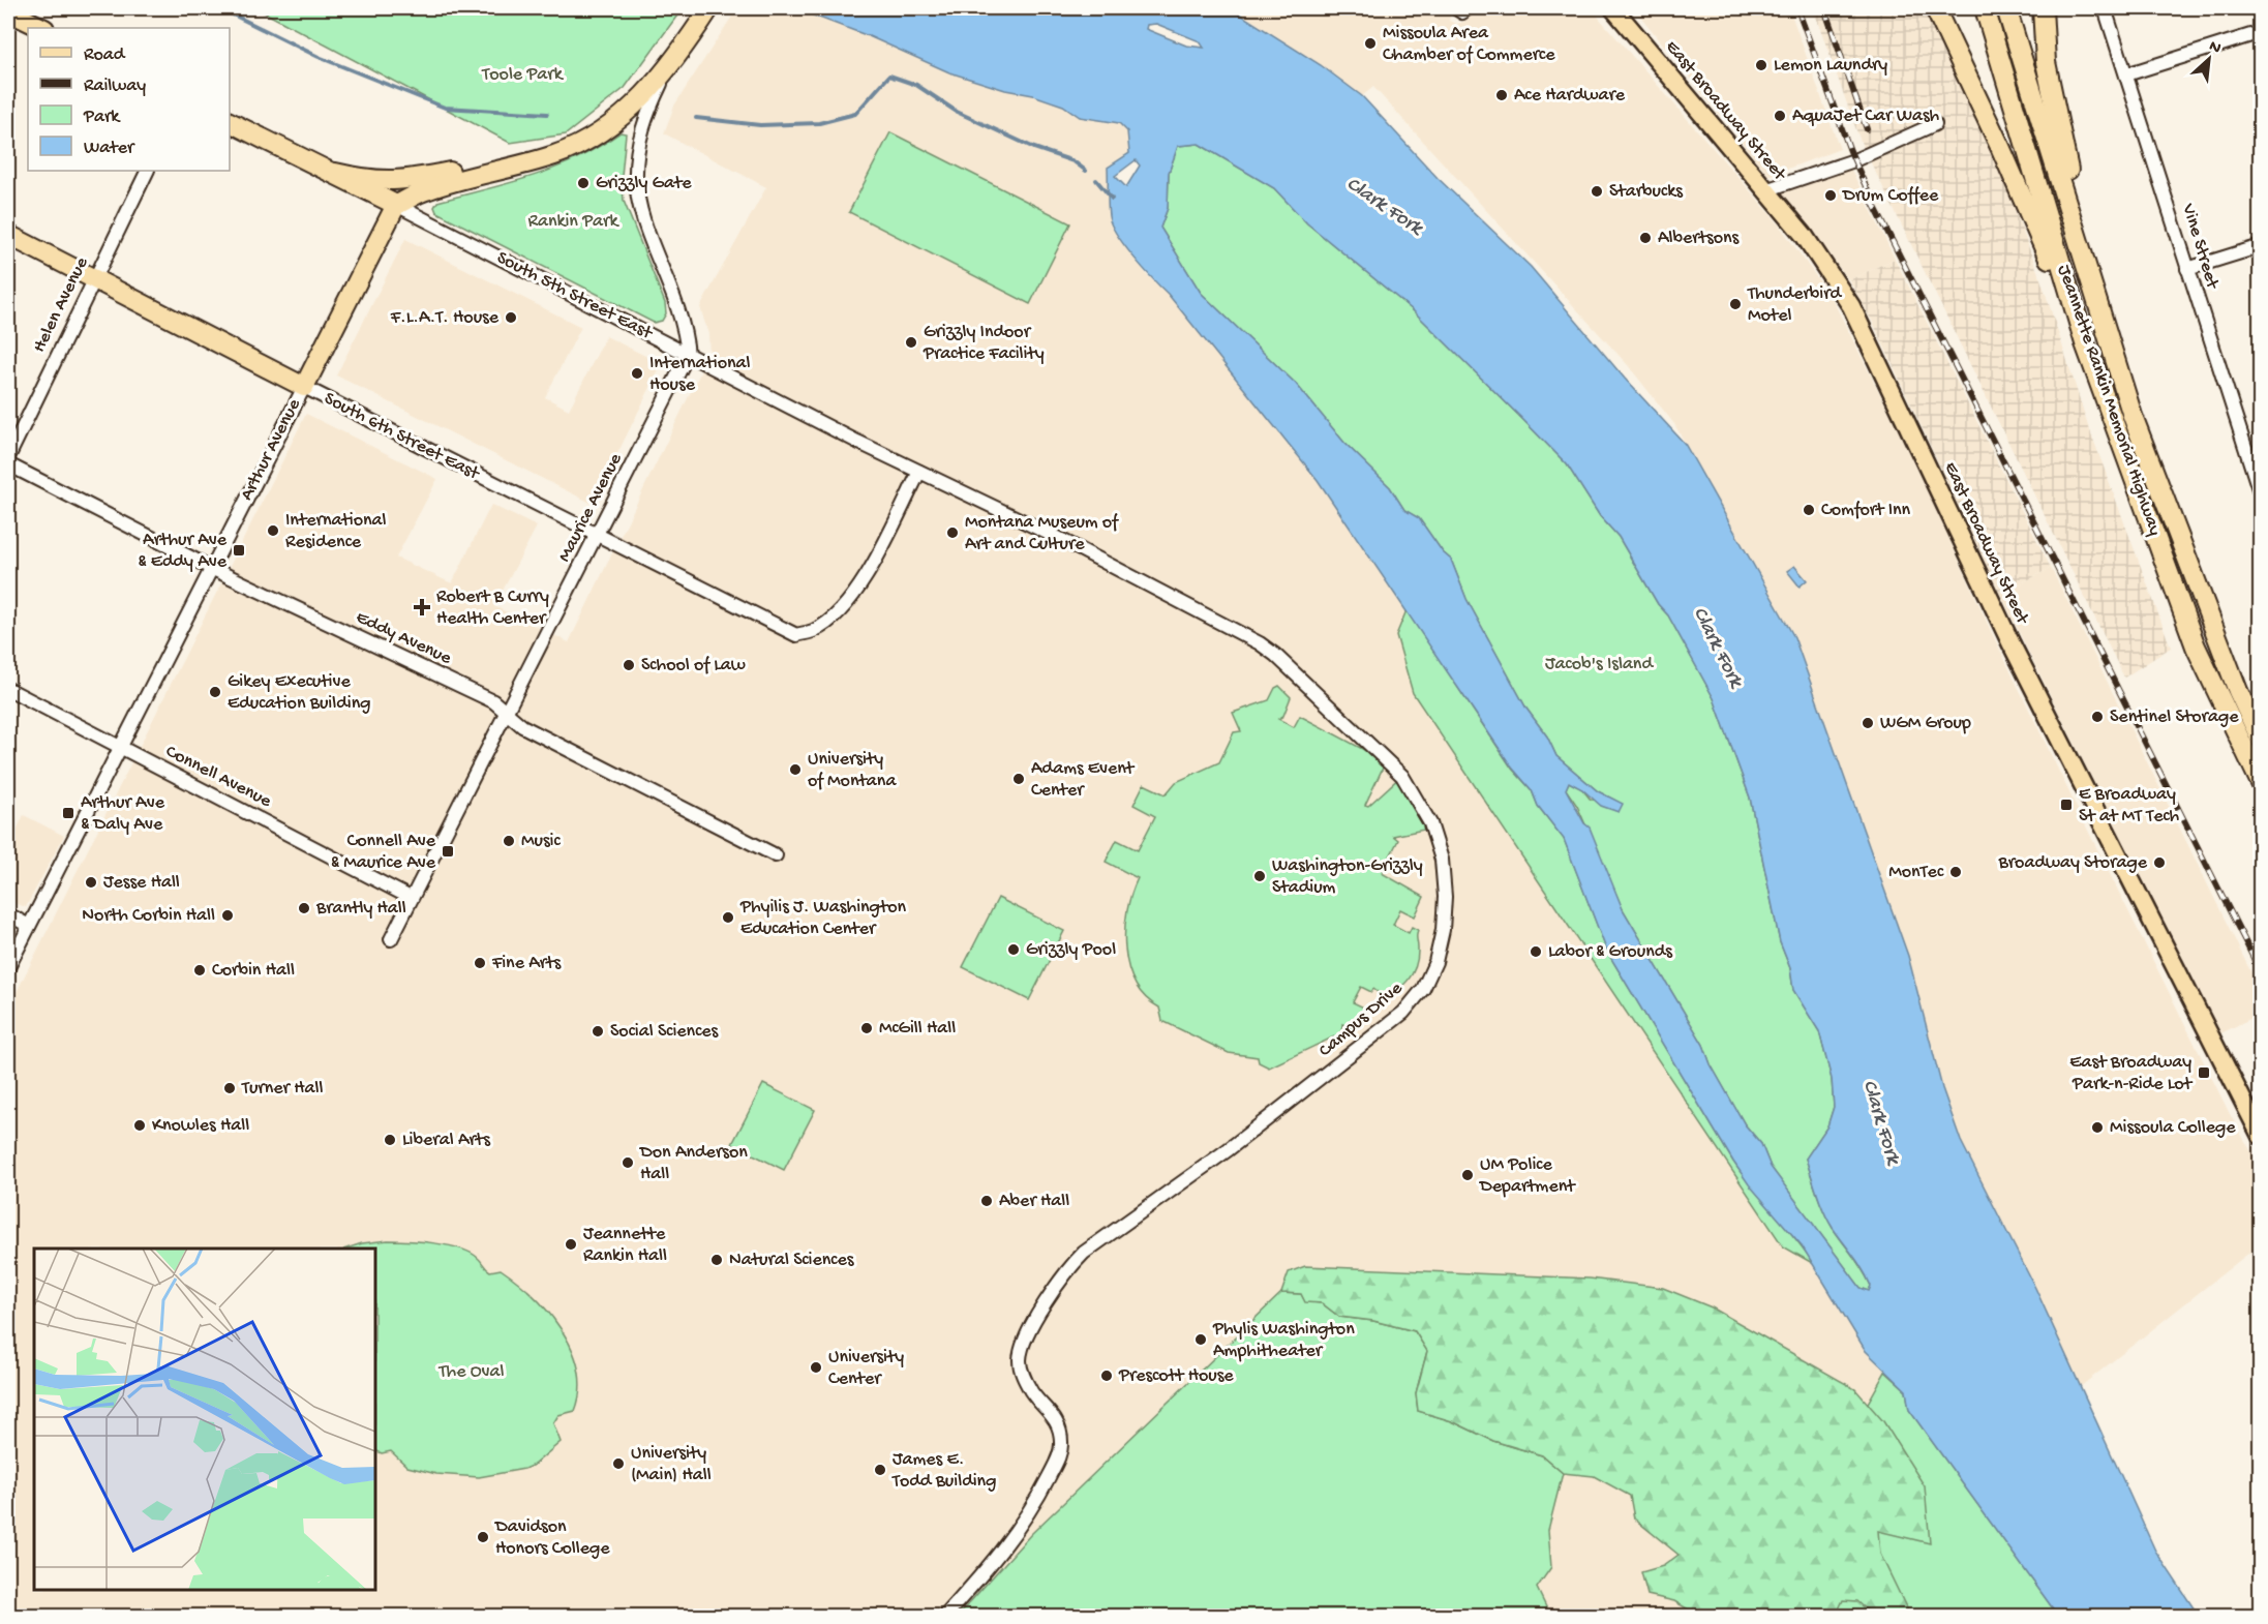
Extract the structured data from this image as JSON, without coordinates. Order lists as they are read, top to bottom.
{
  "streets": {
    "highway": [
      "South 5th Street East",
      "Jeannette Rankin Memorial Highway",
      "South 6th Street East",
      "Arthur Avenue"
    ],
    "main road": ["East Broadway Street"],
    "street": [
      "Vine Street",
      "Helen Avenue",
      "Maurice Avenue",
      "Eddy Avenue",
      "Connell Avenue",
      "Campus Drive"
    ]
  },
  "crossings": [
    ["South 5th Street East", "South 6th Street East"],
    ["South 5th Street East", "Arthur Avenue"],
    ["South 5th Street East", "Maurice Avenue"],
    ["South 5th Street East", "Campus Drive"],
    ["Helen Avenue", "South 6th Street East"],
    ["South 6th Street East", "Arthur Avenue"],
    ["South 6th Street East", "Maurice Avenue"],
    ["South 6th Street East", "Campus Drive"],
    ["Arthur Avenue", "Eddy Avenue"],
    ["Arthur Avenue", "Connell Avenue"],
    ["Maurice Avenue", "Eddy Avenue"],
    ["Maurice Avenue", "Connell Avenue"]
  ],
  "water": ["Clark Fork"],
  "parks": [
    "Toole Park",
    "Rankin Park",
    "Jacob's Island",
    "The Oval"
  ],
  "places": {
    "other": [
      "Missoula Area Chamber of Commerce",
      "Lemon Laundry",
      "Ace Hardware",
      "AquaJet Car Wash",
      "Grizzly Gate",
      "Starbucks",
      "Drum Coffee",
      "Albertsons",
      "Thunderbird Motel",
      "F.L.A.T. House",
      "Grizzly Indoor Practice Facility",
      "International House",
      "Comfort Inn",
      "International Residence",
      "Montana Museum of Art and Culture",
      "School of Law",
      "Gikey Executive Education Building",
      "Sentinel Storage",
      "WGM Group",
      "University of Montana",
      "Adams Event Center",
      "Music",
      "Broadway Storage",
      "MonTec",
      "Washington-Grizzly Stadium",
      "Jesse Hall",
      "Brantly Hall",
      "North Corbin Hall",
      "Phyilis J. Washington Education Center",
      "Grizzly Pool",
      "Labor & Grounds",
      "Fine Arts",
      "Corbin Hall",
      "McGill Hall",
      "Social Sciences",
      "Turner Hall",
      "Knowles Hall",
      "Missoula College",
      "Liberal Arts",
      "Don Anderson Hall",
      "UM Police Department",
      "Aber Hall",
      "Jeannette Rankin Hall",
      "Natural Sciences",
      "Phylis Washington Amphitheater",
      "University Center",
      "Prescott House",
      "University (Main) Hall",
      "James E. Todd Building",
      "Davidson Honors College"
    ],
    "transit": [
      "Arthur Ave & Eddy Ave",
      "E Broadway St at MT Tech",
      "Arthur Ave & Daly Ave",
      "Connell Ave & Maurice Ave",
      "East Broadway Park-n-Ride Lot"
    ],
    "health": ["Robert B Curry Health Center"]
  },
  "legend": [
    "Road",
    "Railway",
    "Park",
    "Water"
  ],
  "north": "top right"
}
